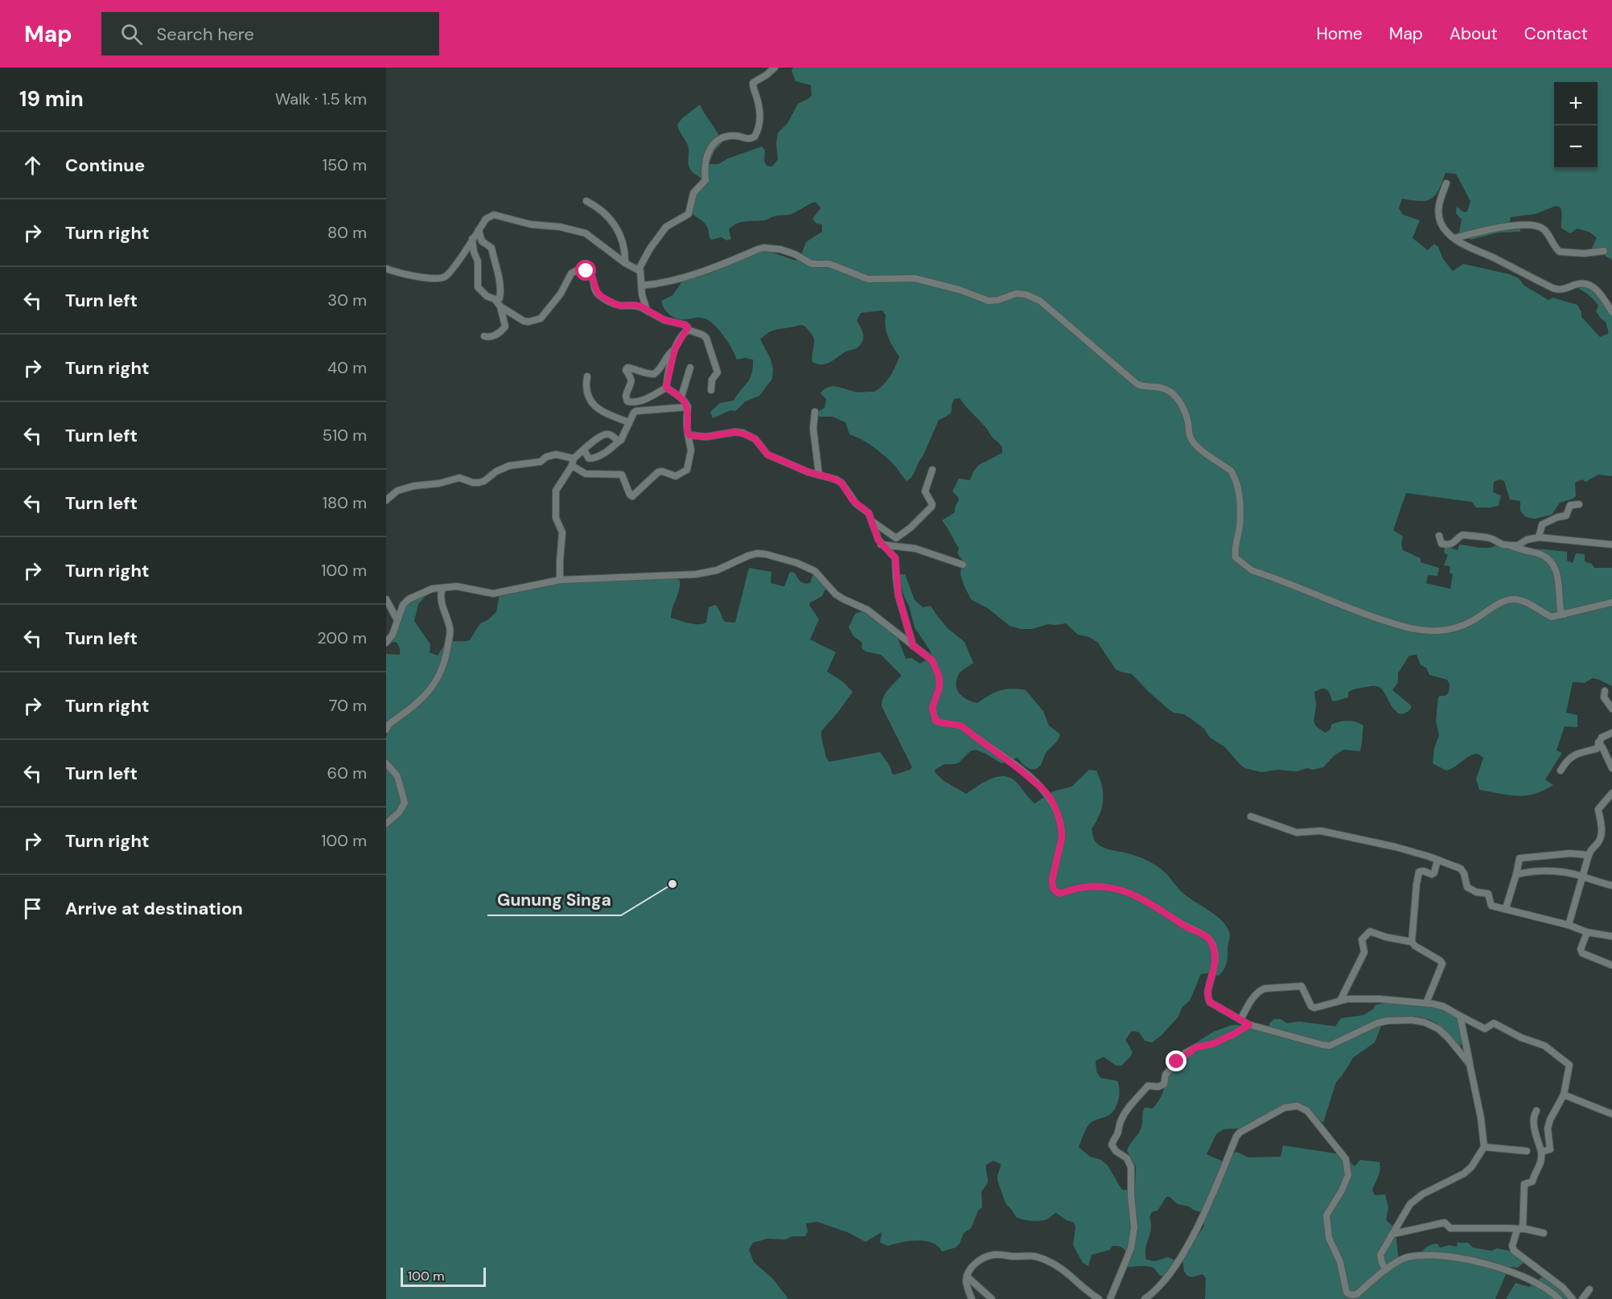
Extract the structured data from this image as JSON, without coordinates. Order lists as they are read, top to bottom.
{
  "places": ["Gunung Singa"],
  "scale_bar": "100 m",
  "page": {
    "header": "Map",
    "search": "Search here",
    "nav": [
      "Home",
      "Map",
      "About",
      "Contact"
    ],
    "heading": ["19 min", "Walk · 1.5 km"],
    "map_buttons": ["+", "−"],
    "list": [
      ["Continue", "150 m"],
      ["Turn right", "80 m"],
      ["Turn left", "30 m"],
      ["Turn right", "40 m"],
      ["Turn left", "510 m"],
      ["Turn left", "180 m"],
      ["Turn right", "100 m"],
      ["Turn left", "200 m"],
      ["Turn right", "70 m"],
      ["Turn left", "60 m"],
      ["Turn right", "100 m"],
      "Arrive at destination"
    ],
    "scale": "100 m"
  }
}
